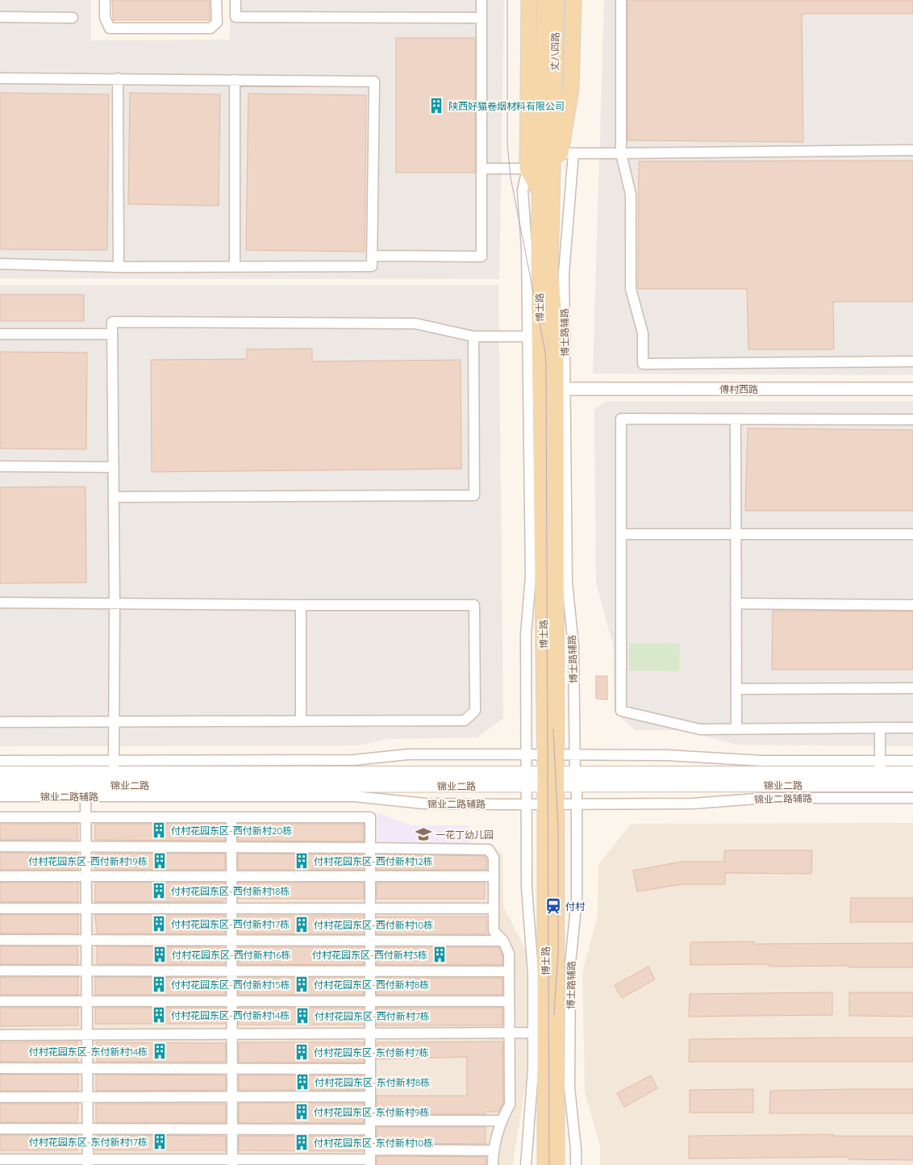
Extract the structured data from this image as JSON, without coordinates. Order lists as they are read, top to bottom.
{
  "streets": {
    "main road": ["丈八四路", "博士路", "锦业二路"],
    "street": ["博士路辅路", "傅村西路", "锦业二路辅路"]
  },
  "crossings": [
    ["丈八四路", "博士路"],
    ["博士路", "锦业二路"],
    ["博士路", "锦业二路辅路"],
    ["博士路辅路", "傅村西路"],
    ["博士路辅路", "锦业二路"],
    ["博士路辅路", "锦业二路辅路"],
    ["锦业二路", "锦业二路辅路"]
  ],
  "places": {
    "building": [
      "陕西好猫卷烟材料有限公司",
      "付村花园东区-西付新村20栋",
      "付村花园东区-西付新村19栋",
      "付村花园东区-西付新村12栋",
      "付村花园东区-西付新村18栋",
      "付村花园东区-西付新村17栋",
      "付村花园东区-西付新村10栋",
      "付村花园东区-西付新村16栋",
      "付村花园东区-西付新村3栋",
      "付村花园东区-西付新村15栋",
      "付村花园东区-西付新村8栋",
      "付村花园东区-西付新村14栋",
      "付村花园东区-西付新村7栋",
      "付村花园东区-东付新村14栋",
      "付村花园东区-东付新村7栋",
      "付村花园东区-东付新村8栋",
      "付村花园东区-东付新村9栋",
      "付村花园东区-东付新村17栋",
      "付村花园东区-东付新村10栋"
    ],
    "school or university": ["一花丁幼儿园"],
    "station": ["付村"]
  }
}
